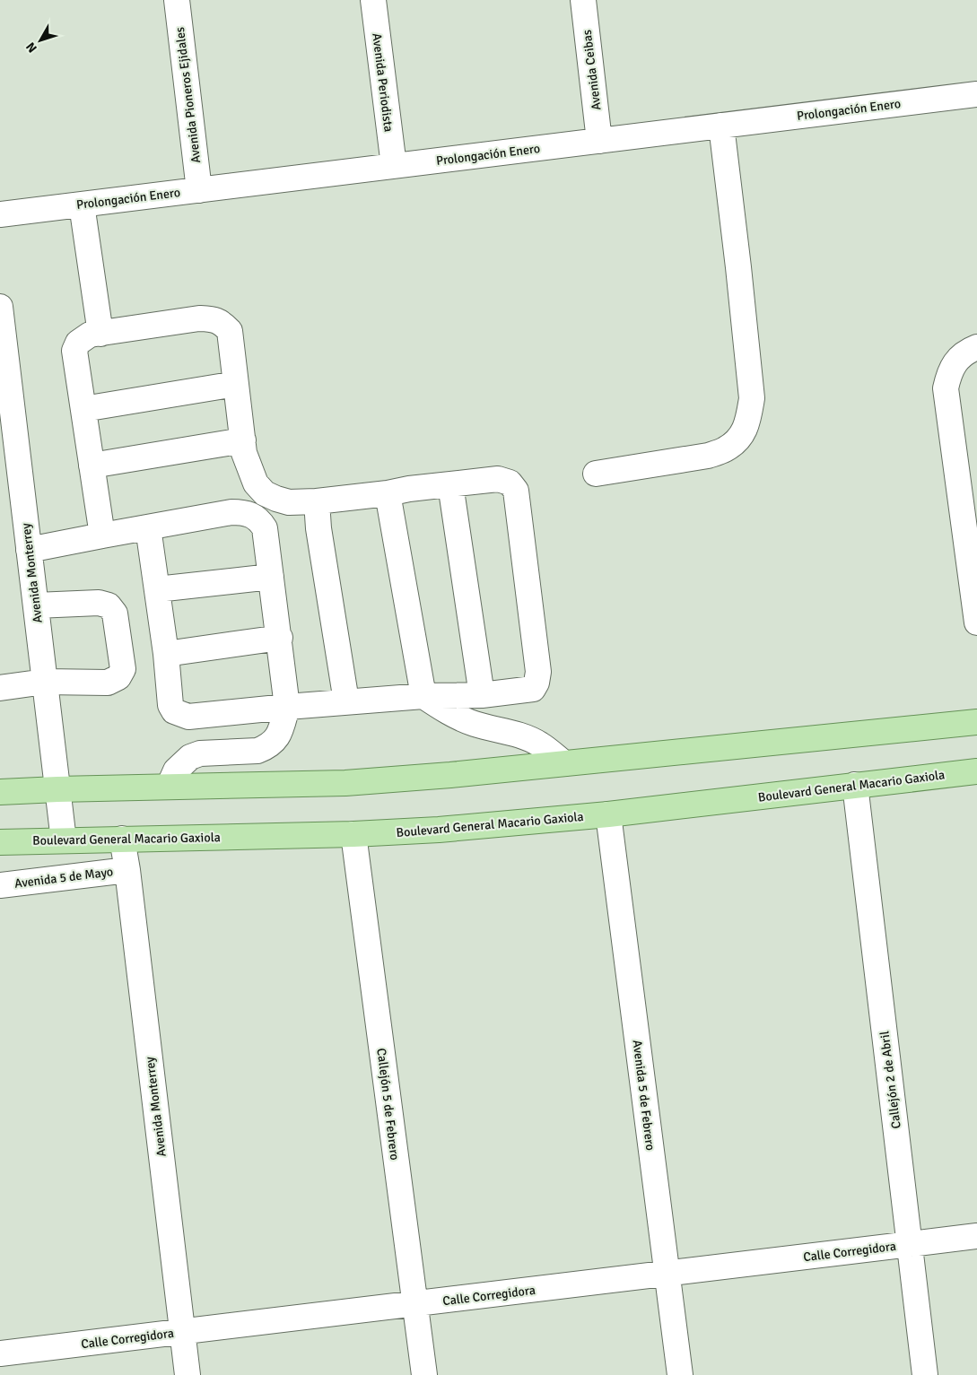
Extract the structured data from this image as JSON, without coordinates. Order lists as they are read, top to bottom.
{
  "streets": {
    "main road": ["Boulevard General Macario Gaxiola"],
    "street": [
      "Avenida Ceibas",
      "Avenida Periodista",
      "Avenida Pioneros Ejidales",
      "Prolongación Enero",
      "Avenida Monterrey",
      "Avenida 5 de Mayo",
      "Callejón 2 de Abril",
      "Avenida 5 de Febrero",
      "Callejón 5 de Febrero",
      "Calle Corregidora"
    ]
  },
  "crossings": [
    ["Avenida Ceibas", "Prolongación Enero"],
    ["Avenida Periodista", "Prolongación Enero"],
    ["Avenida Pioneros Ejidales", "Prolongación Enero"],
    ["Avenida Monterrey", "Boulevard General Macario Gaxiola"],
    ["Avenida Monterrey", "Avenida 5 de Mayo"],
    ["Avenida Monterrey", "Calle Corregidora"],
    ["Boulevard General Macario Gaxiola", "Callejón 2 de Abril"],
    ["Boulevard General Macario Gaxiola", "Avenida 5 de Febrero"],
    ["Boulevard General Macario Gaxiola", "Callejón 5 de Febrero"],
    ["Callejón 2 de Abril", "Calle Corregidora"],
    ["Avenida 5 de Febrero", "Calle Corregidora"],
    ["Callejón 5 de Febrero", "Calle Corregidora"]
  ],
  "north": "bottom left"
}
